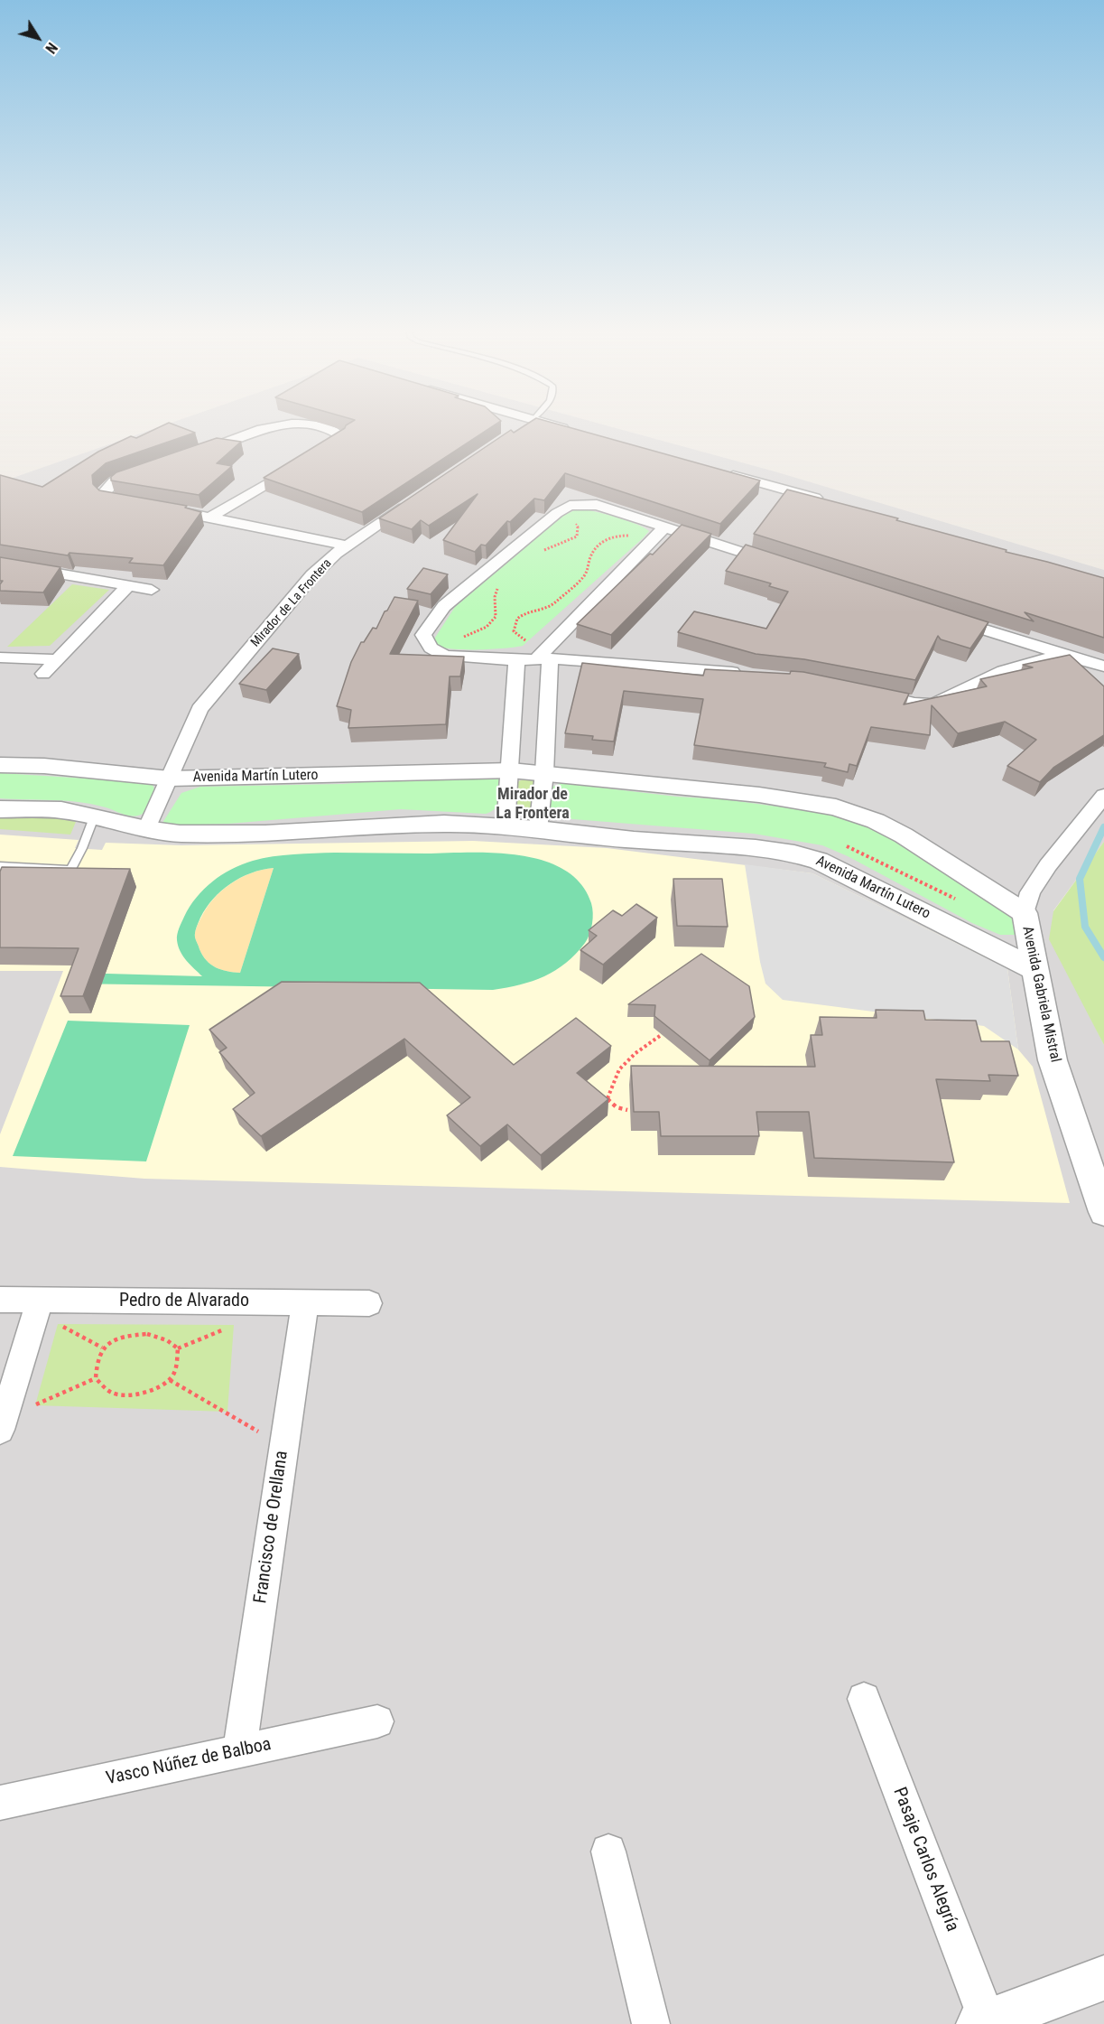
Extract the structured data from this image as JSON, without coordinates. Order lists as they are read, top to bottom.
{
  "streets": {
    "street": [
      "Mirador de La Frontera",
      "Avenida Martín Lutero",
      "Avenida Gabriela Mistral",
      "Pedro de Alvarado",
      "Francisco de Orellana",
      "Vasco Núñez de Balboa",
      "Pasaje Carlos Alegría"
    ]
  },
  "crossings": [
    ["Mirador de La Frontera", "Avenida Martín Lutero"],
    ["Avenida Martín Lutero", "Avenida Gabriela Mistral"],
    ["Pedro de Alvarado", "Francisco de Orellana"],
    ["Francisco de Orellana", "Vasco Núñez de Balboa"]
  ],
  "districts": ["Mirador de La Frontera"],
  "north": "bottom right"
}
